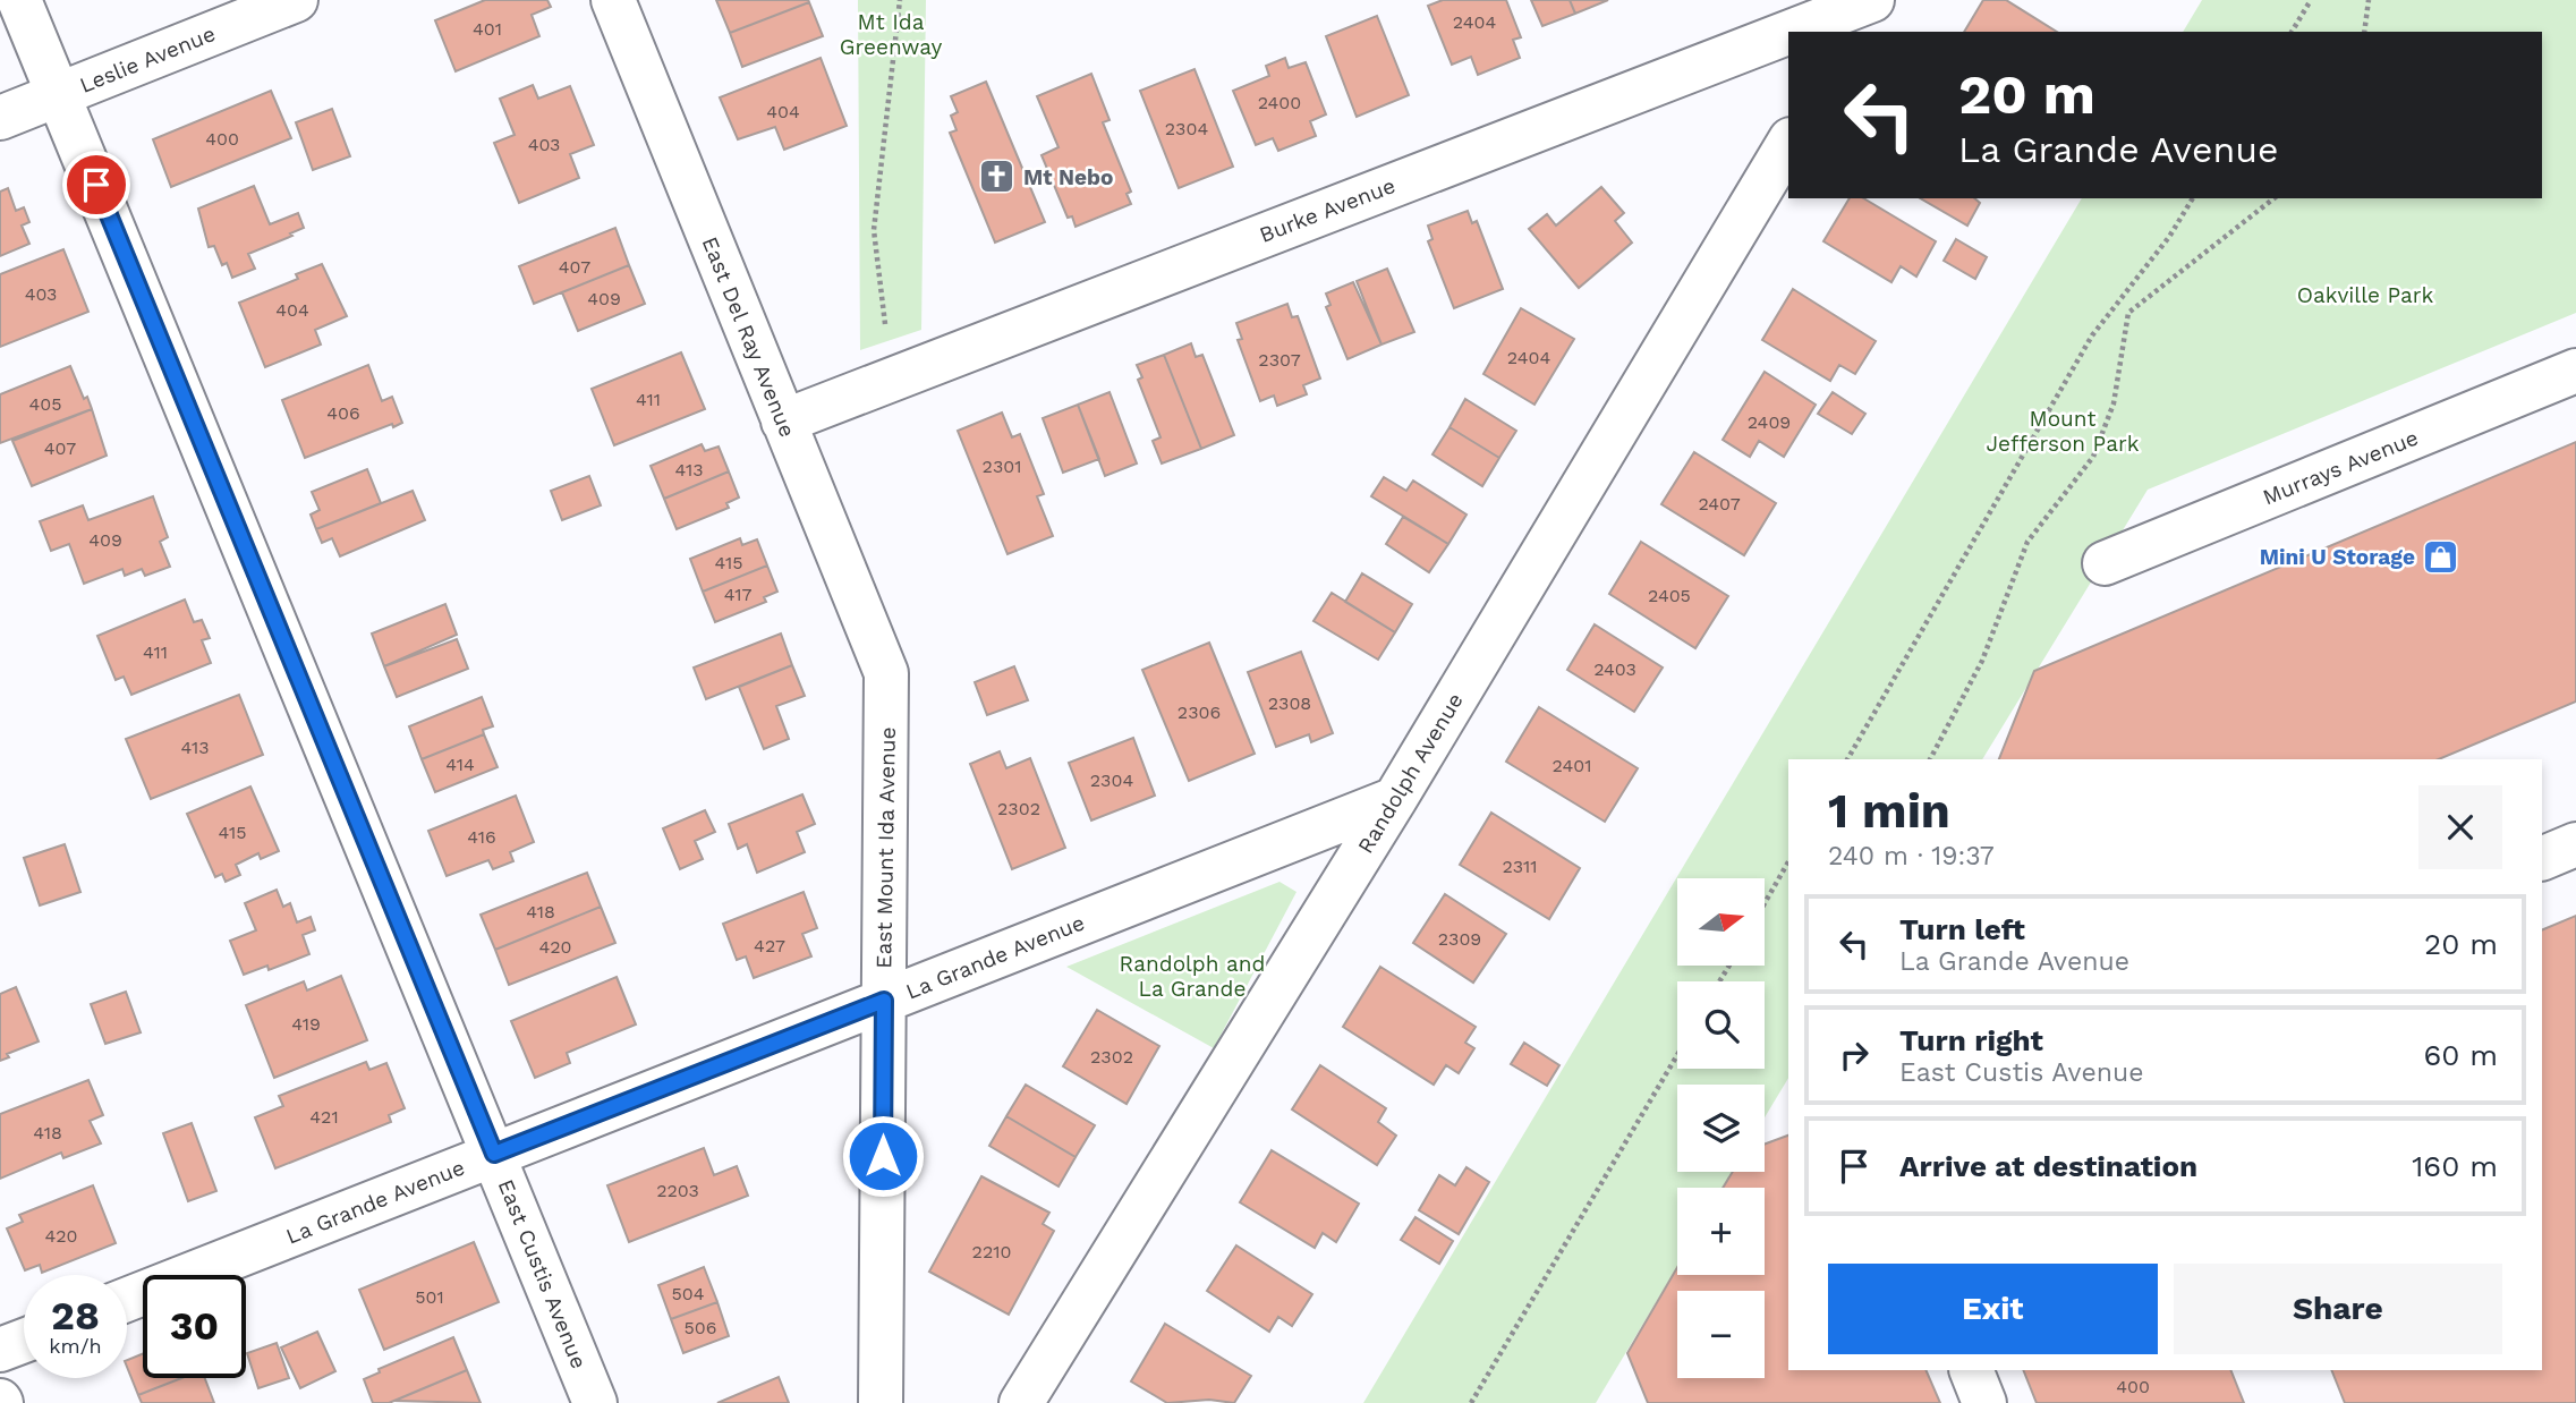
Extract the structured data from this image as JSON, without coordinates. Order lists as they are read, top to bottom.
{
  "streets": {
    "street": [
      "Leslie Avenue",
      "Burke Avenue",
      "East Del Ray Avenue",
      "Murrays Avenue",
      "Randolph Avenue",
      "East Mount Ida Avenue",
      "La Grande Avenue",
      "East Custis Avenue"
    ]
  },
  "crossings": [
    ["Leslie Avenue", "East Custis Avenue"],
    ["Burke Avenue", "East Del Ray Avenue"],
    ["East Del Ray Avenue", "East Mount Ida Avenue"],
    ["Randolph Avenue", "La Grande Avenue"],
    ["East Mount Ida Avenue", "La Grande Avenue"],
    ["La Grande Avenue", "East Custis Avenue"]
  ],
  "parks": [
    "Mt Ida Greenway",
    "Oakville Park",
    "Mount Jefferson Park",
    "Randolph and La Grande"
  ],
  "places": {
    "church": ["Mt Nebo"],
    "shop": ["Mini U Storage"]
  },
  "house_numbers": [
    "2404",
    "401",
    "2400",
    "404",
    "2304",
    "400",
    "403",
    "407",
    "403",
    "409",
    "404",
    "2404",
    "2307",
    "411",
    "405",
    "406",
    "2409",
    "407",
    "2301",
    "413",
    "2407",
    "409",
    "415",
    "417",
    "2405",
    "411",
    "2403",
    "2308",
    "2306",
    "413",
    "414",
    "2401",
    "2304",
    "2302",
    "415",
    "416",
    "2311",
    "418",
    "2309",
    "427",
    "420",
    "419",
    "2302",
    "421",
    "418",
    "2203",
    "420",
    "2210",
    "504",
    "501",
    "506",
    "400"
  ],
  "north": "right",
  "page": {
    "turn": ["20 m", "La Grande Avenue"],
    "heading": ["1 min", "240 m · 19:37"],
    "map_buttons": ["+", "−"],
    "list": [
      {
        "name": "Turn left",
        "note": "La Grande Avenue",
        "value": "20 m"
      },
      {
        "name": "Turn right",
        "note": "East Custis Avenue",
        "value": "60 m"
      },
      {
        "name": "Arrive at destination",
        "value": "160 m"
      }
    ],
    "buttons": ["Exit", "Share"],
    "speed": "28 km/h",
    "limit": "30"
  }
}
